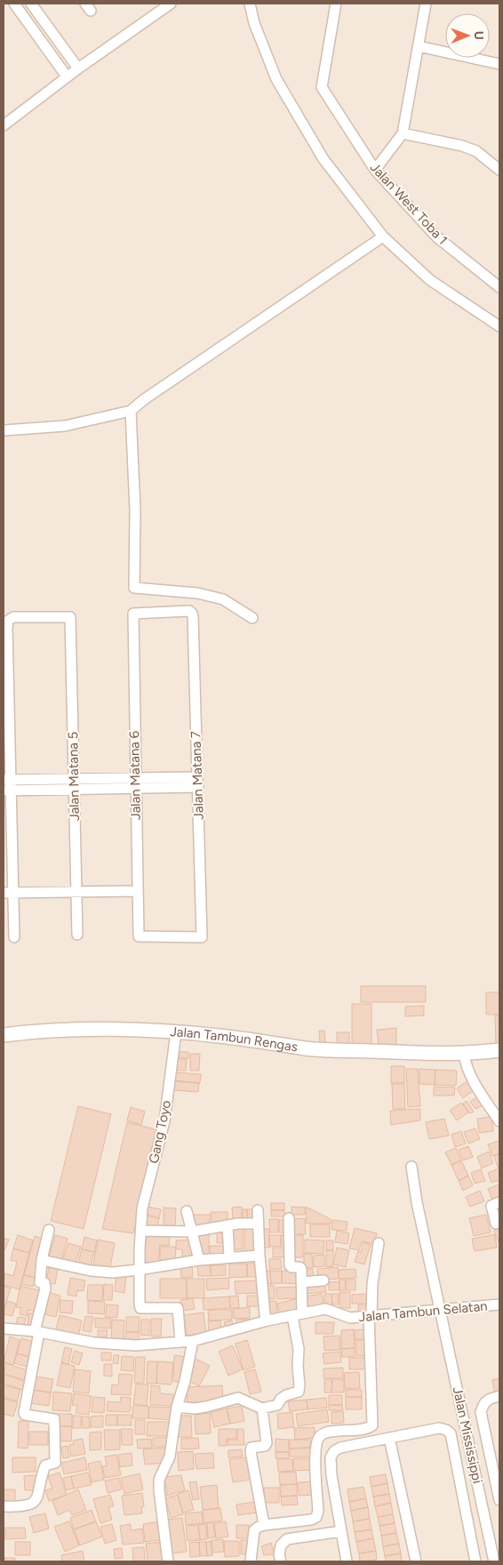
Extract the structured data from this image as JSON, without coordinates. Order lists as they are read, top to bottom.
{
  "streets": {
    "street": [
      "Jalan West Toba 1",
      "Jalan Matana 6",
      "Jalan Matana 7",
      "Jalan Matana 5",
      "Jalan Tambun Rengas",
      "Gang Toyo",
      "Jalan Tambun Selatan",
      "Jalan Mississippi"
    ]
  },
  "crossings": [
    ["Jalan Matana 6", "Jalan Matana 7"],
    ["Jalan Tambun Rengas", "Gang Toyo"],
    ["Gang Toyo", "Jalan Tambun Selatan"],
    ["Jalan Tambun Selatan", "Jalan Mississippi"]
  ],
  "north": "right"
}
